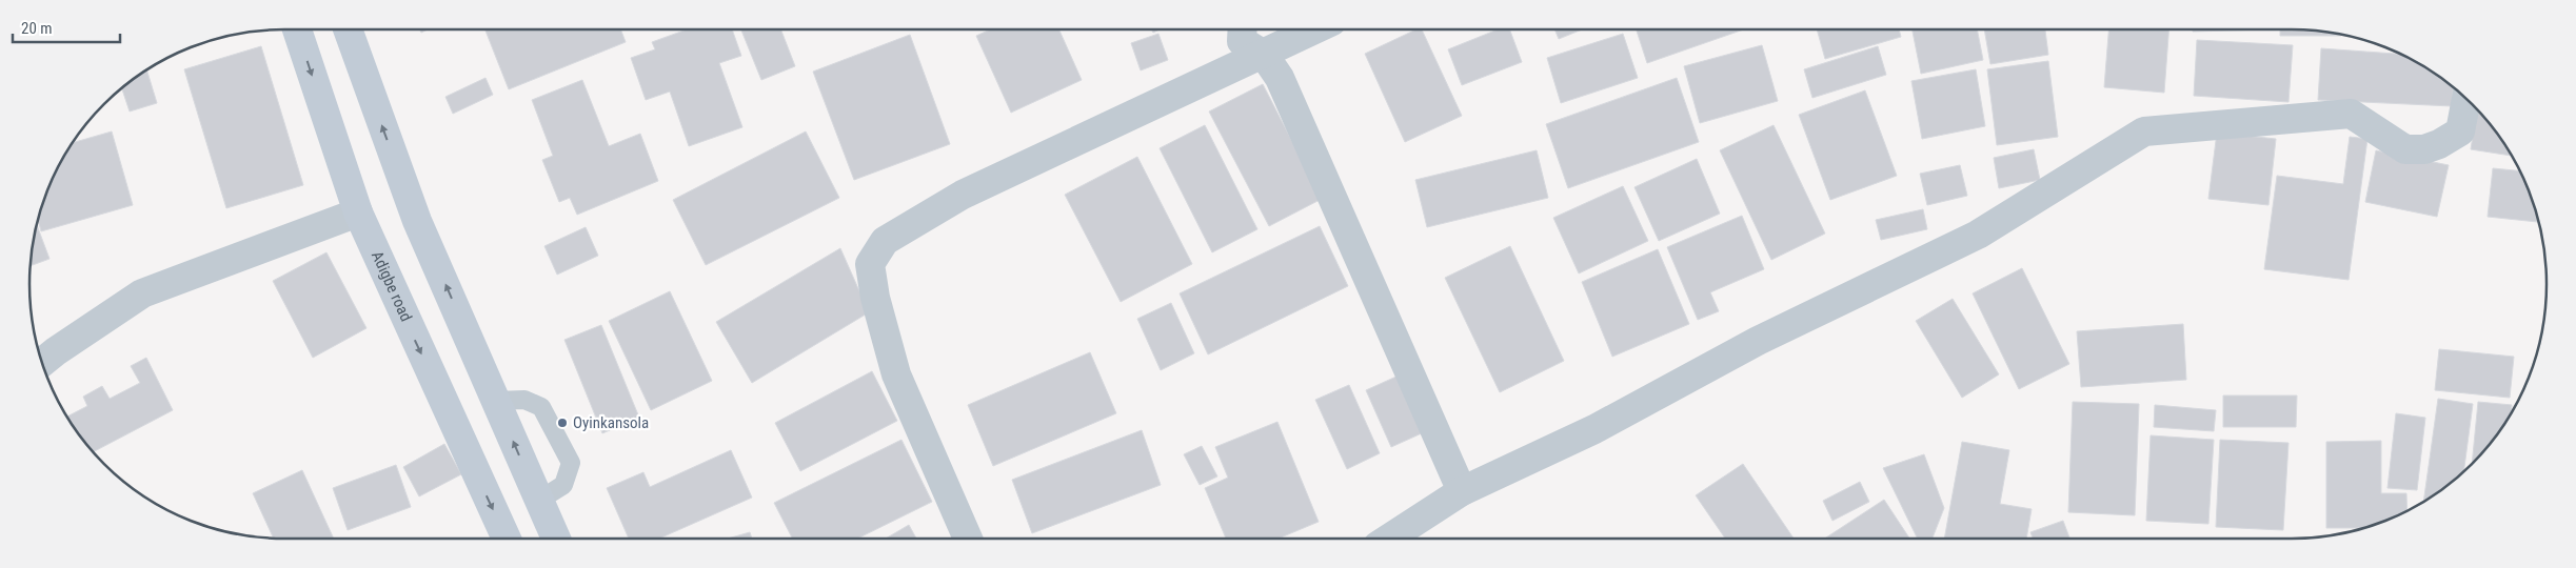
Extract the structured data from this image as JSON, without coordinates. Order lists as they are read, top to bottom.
{
  "streets": {
    "main road": ["Adigbe road"]
  },
  "places": ["Oyinkansola"],
  "scale_bar": "20 m"
}
